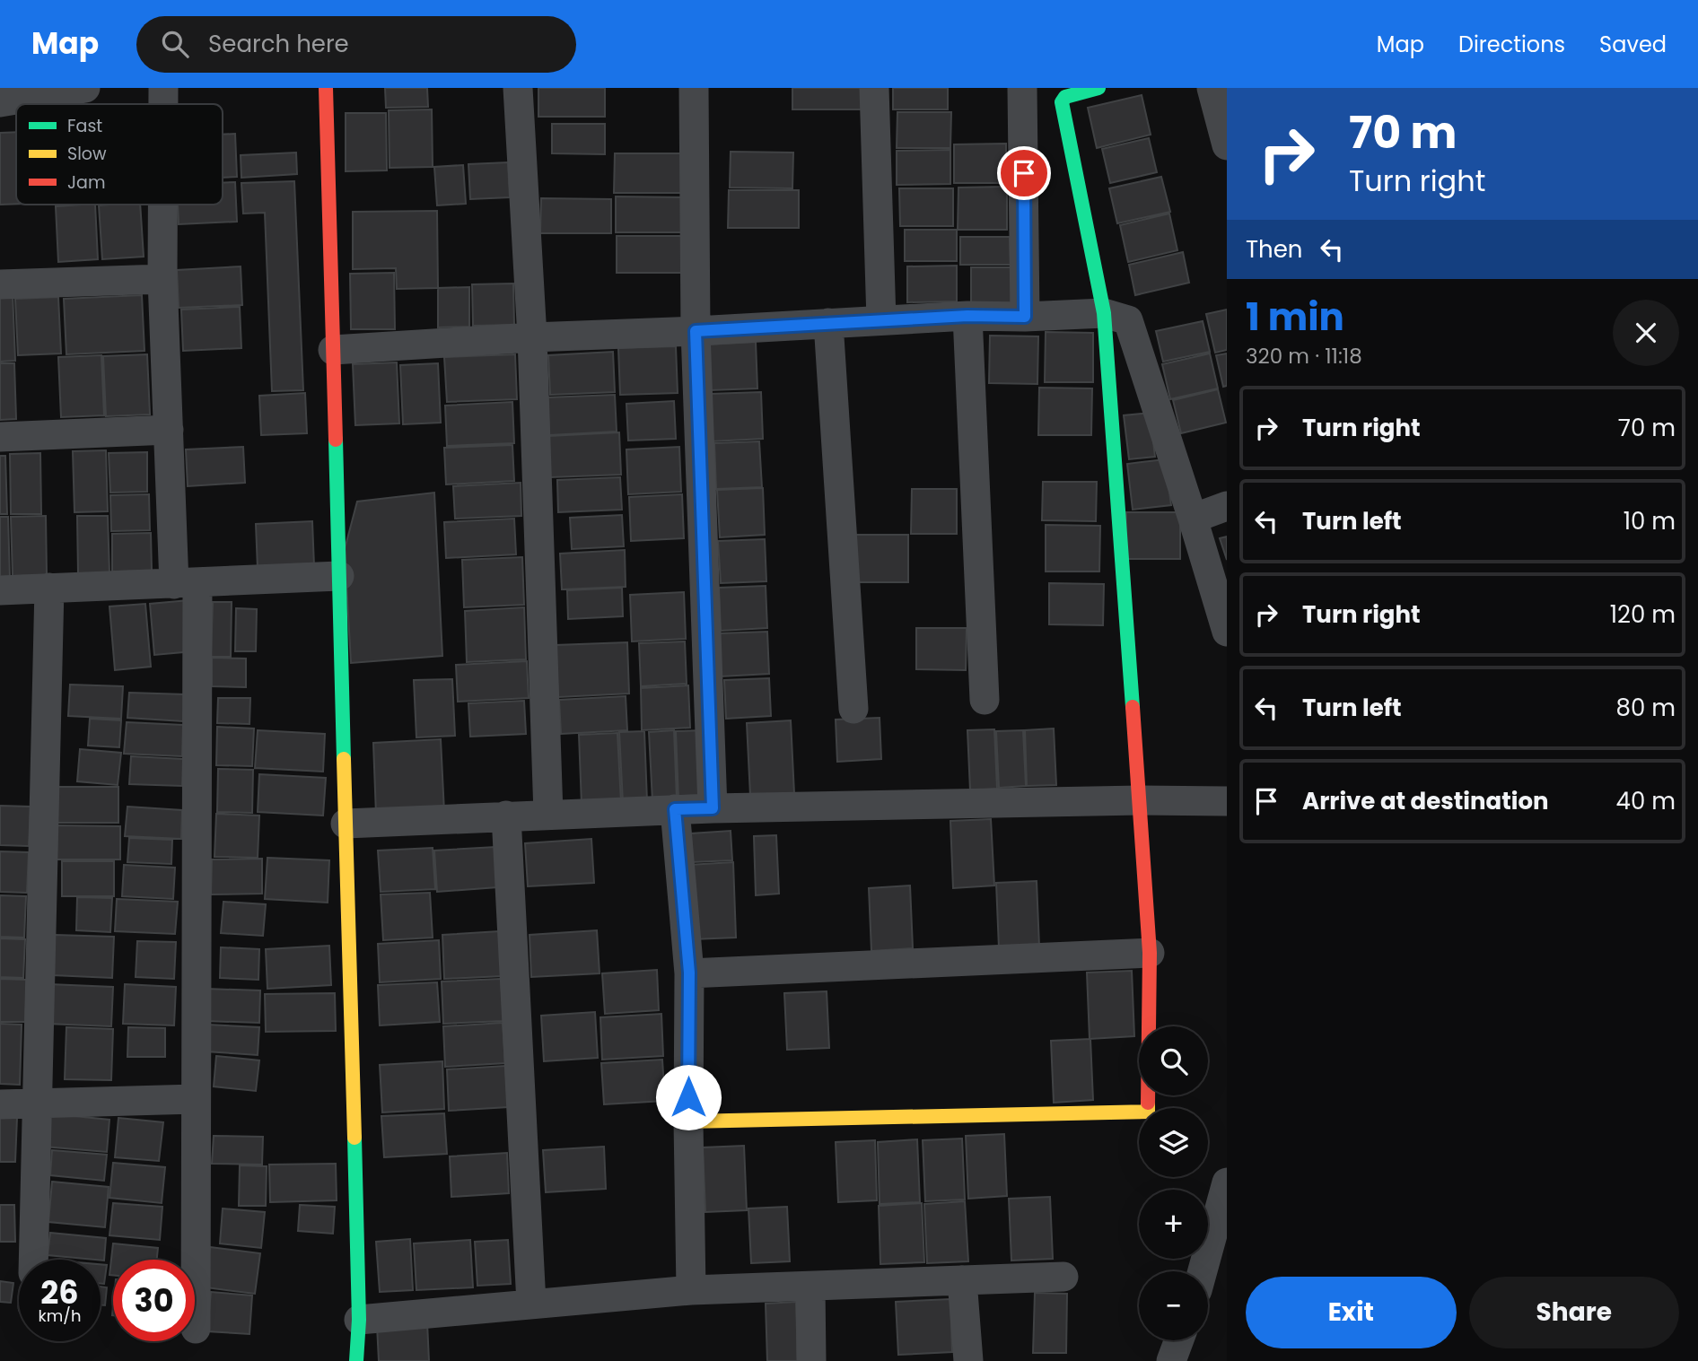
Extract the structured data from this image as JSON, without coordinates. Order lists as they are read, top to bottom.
{
  "legend": ["Fast", "Slow", "Jam"],
  "page": {
    "header": "Map",
    "search": "Search here",
    "nav": ["Map", "Directions", "Saved"],
    "turn": ["70 m", "Turn right"],
    "then": "Then",
    "heading": ["1 min", "320 m · 11:18"],
    "list": [
      {
        "name": "Turn right",
        "value": "70 m"
      },
      {
        "name": "Turn left",
        "value": "10 m"
      },
      {
        "name": "Turn right",
        "value": "120 m"
      },
      {
        "name": "Turn left",
        "value": "80 m"
      },
      {
        "name": "Arrive at destination",
        "value": "40 m"
      }
    ],
    "map_buttons": ["+", "−"],
    "speed": "26 km/h",
    "limit": "30",
    "buttons": ["Exit", "Share"]
  }
}
